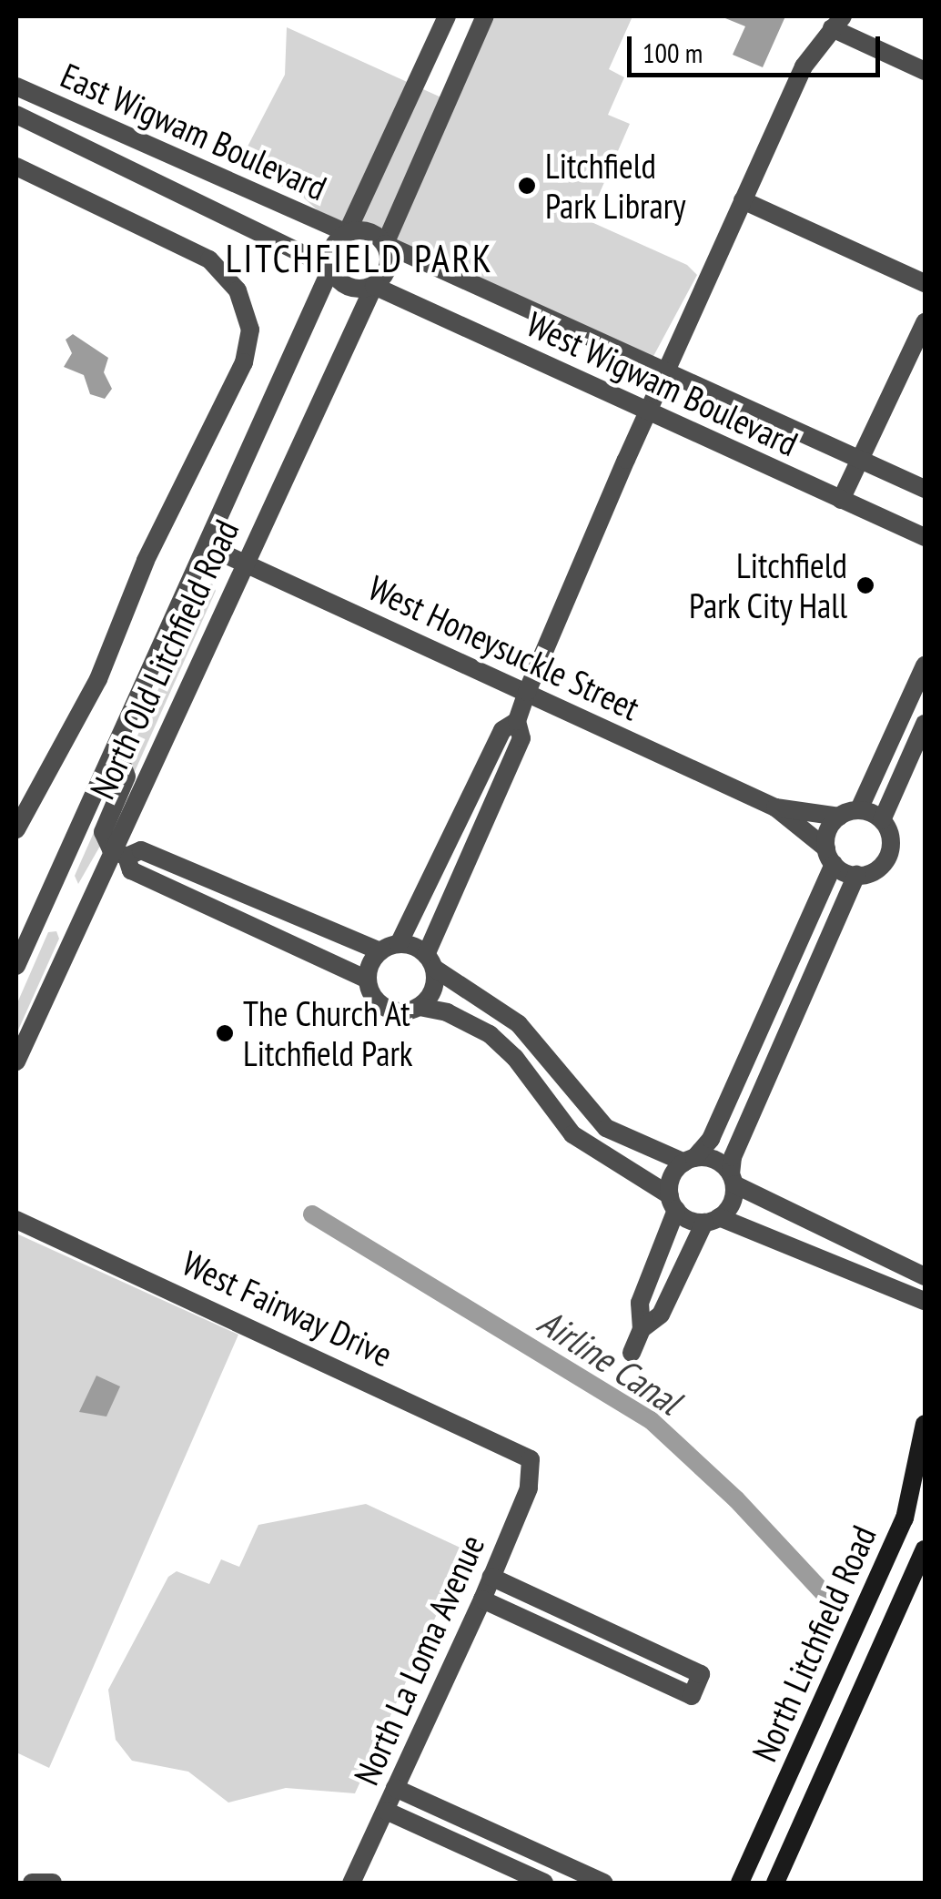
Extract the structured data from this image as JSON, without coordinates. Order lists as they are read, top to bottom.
{
  "streets": {
    "main road": ["North Litchfield Road"],
    "street": [
      "East Wigwam Boulevard",
      "West Wigwam Boulevard",
      "West Honeysuckle Street",
      "North Old Litchfield Road",
      "West Fairway Drive",
      "North La Loma Avenue"
    ]
  },
  "crossings": [
    ["East Wigwam Boulevard", "West Wigwam Boulevard"],
    ["East Wigwam Boulevard", "North Old Litchfield Road"],
    ["West Wigwam Boulevard", "North Old Litchfield Road"],
    ["West Honeysuckle Street", "North Old Litchfield Road"],
    ["West Fairway Drive", "North La Loma Avenue"]
  ],
  "districts": ["LITCHFIELD PARK"],
  "water": ["Airline Canal"],
  "places": ["Litchfield Park Library", "Litchfield Park City Hall", "The Church At Litchfield Park"],
  "scale_bar": "100 m"
}
